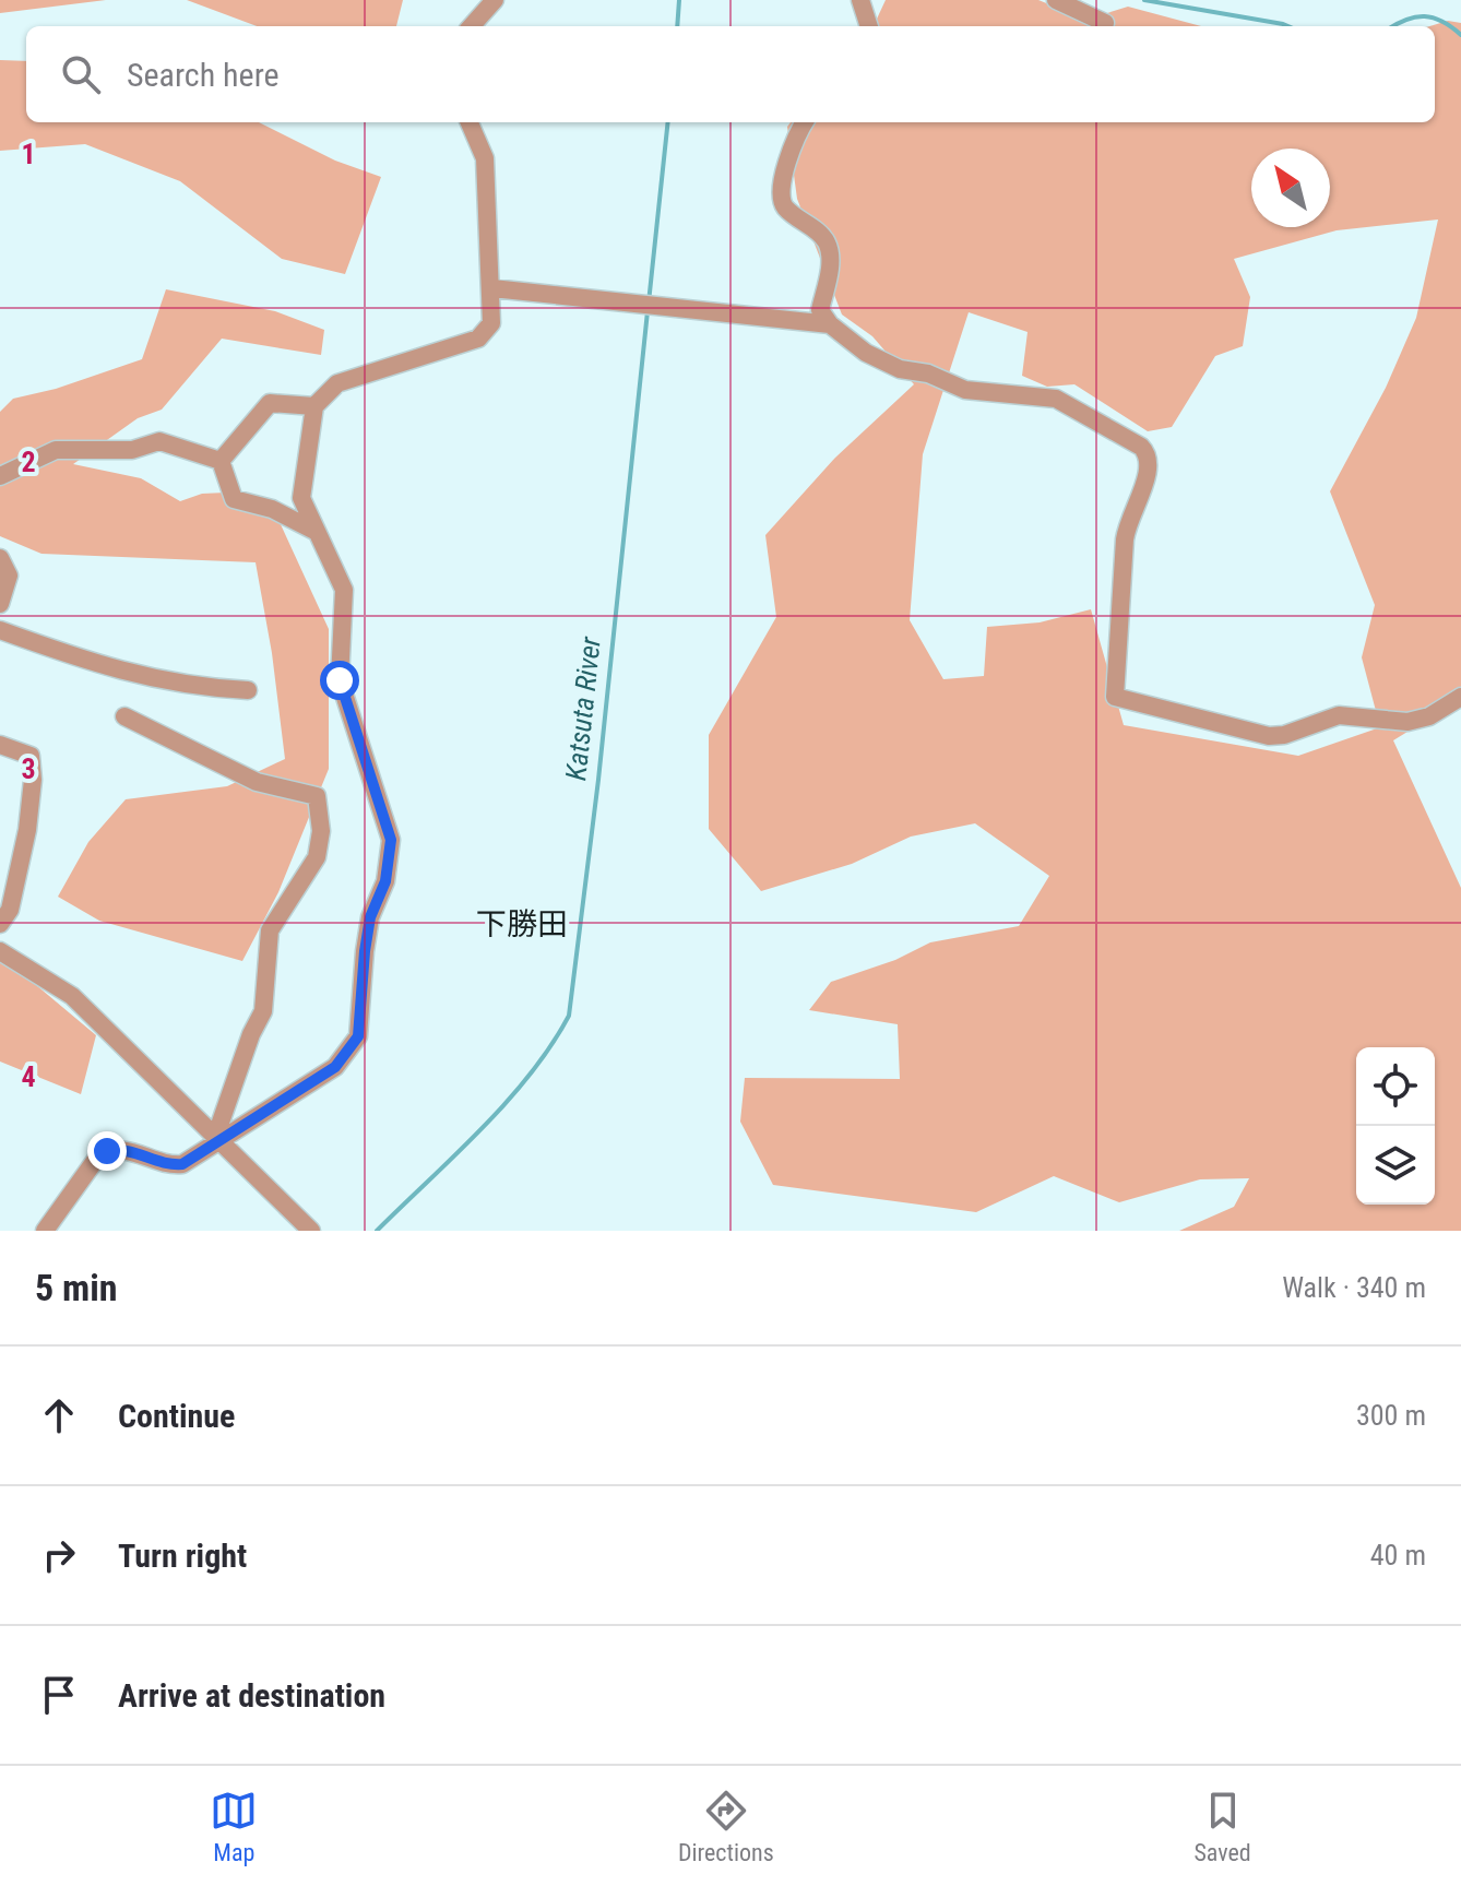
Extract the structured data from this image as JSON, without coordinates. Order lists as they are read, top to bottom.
{
  "districts": ["下勝田"],
  "water": ["Katsuta River"],
  "north": "top left",
  "page": {
    "search": "Search here",
    "heading": ["5 min", "Walk · 340 m"],
    "list": [
      ["Continue", "300 m"],
      ["Turn right", "40 m"],
      "Arrive at destination"
    ],
    "nav": ["Map", "Directions", "Saved"]
  },
  "grid": {
    "rows": [
      "1",
      "2",
      "3",
      "4"
    ]
  }
}
